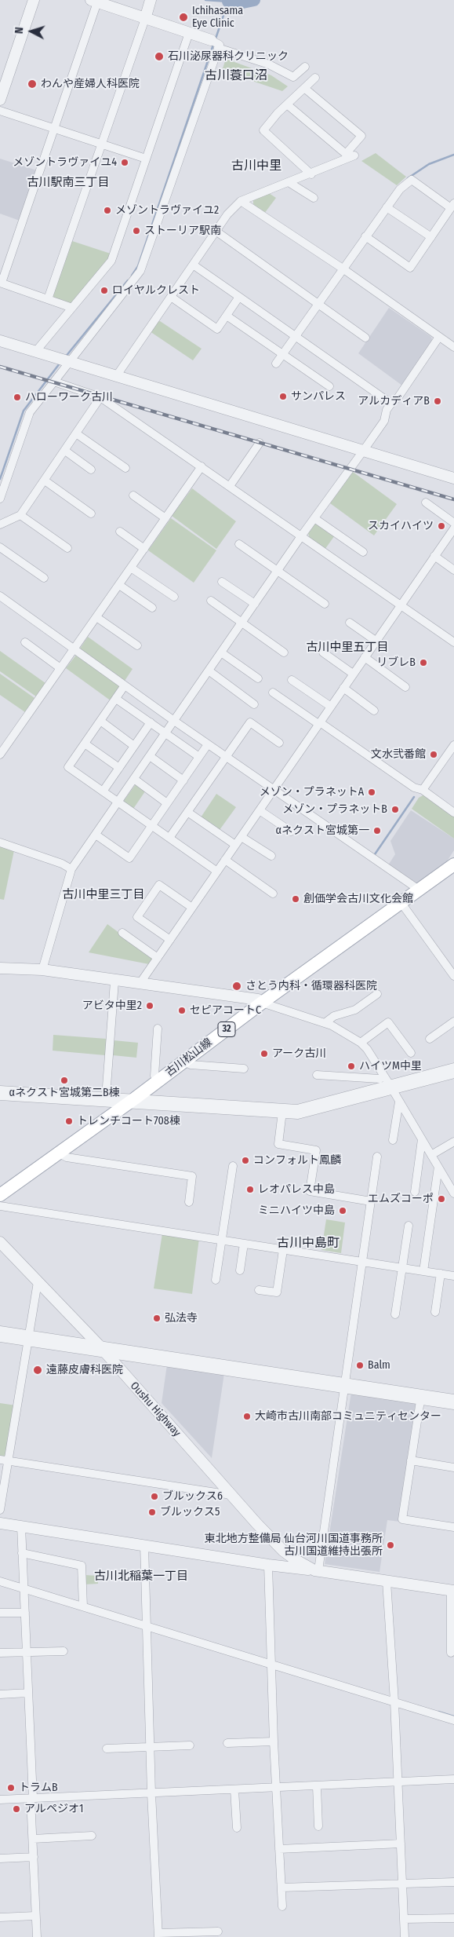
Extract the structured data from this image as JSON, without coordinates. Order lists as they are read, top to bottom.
{
  "streets": {
    "main road": ["32", "古川松山線"],
    "street": ["Oushu Highway"]
  },
  "districts": [
    "古川蓑口沼",
    "古川中里",
    "古川駅南三丁目",
    "古川中里五丁目",
    "古川中里三丁目",
    "古川中島町",
    "古川北稲葉一丁目"
  ],
  "places": [
    "Ichihasama Eye Clinic",
    "石川泌尿器科クリニック",
    "わんや産婦人科医院",
    "メゾントラヴァイユ4",
    "メゾントラヴァイユ2",
    "ストーリア駅南",
    "ロイヤルクレスト",
    "サンパレス",
    "ハローワーク古川",
    "アルカディアB",
    "スカイハイツ",
    "リブレB",
    "文水弐番館",
    "メゾン・プラネットA",
    "メゾン・プラネットB",
    "αネクスト宮城第一",
    "創価学会古川文化会館",
    "さとう内科・循環器科医院",
    "アビタ中里2",
    "セピアコートC",
    "アーク古川",
    "ハイツM中里",
    "αネクスト宮城第二B棟",
    "トレンチコート708棟",
    "コンフォルト鳳麟",
    "レオパレス中島",
    "エムズコーポ",
    "ミニハイツ中島",
    "弘法寺",
    "Balm",
    "遠藤皮膚科医院",
    "大崎市古川南部コミュニティセンター",
    "ブルックス6",
    "ブルックス5",
    "東北地方整備局 仙台河川国道事務所 古川国道維持出張所",
    "トラムB",
    "アルペジオ1"
  ],
  "north": "left"
}
